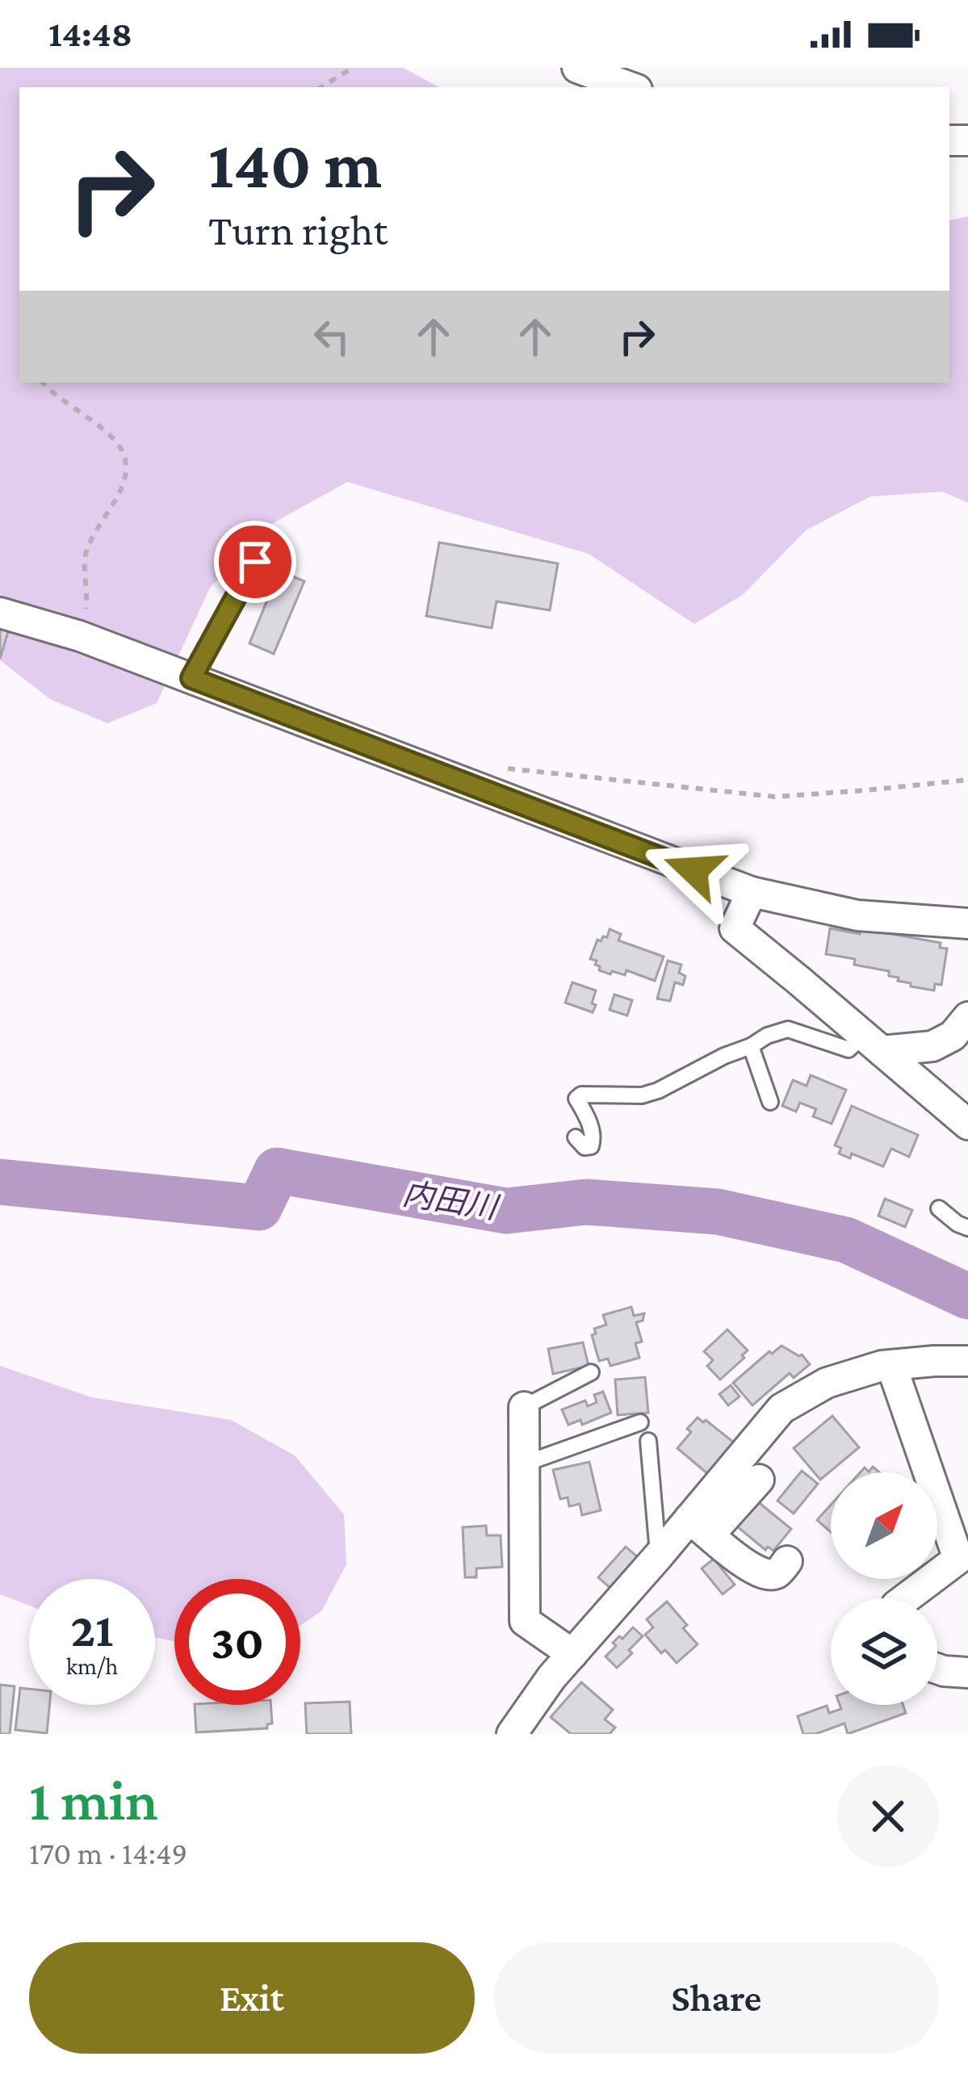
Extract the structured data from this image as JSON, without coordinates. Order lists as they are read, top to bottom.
{
  "water": ["内田川"],
  "north": "top right",
  "page": {
    "status": "14:48",
    "turn": ["140 m", "Turn right"],
    "speed": "21 km/h",
    "limit": "30",
    "heading": ["1 min", "170 m · 14:49"],
    "buttons": ["Exit", "Share"]
  }
}
